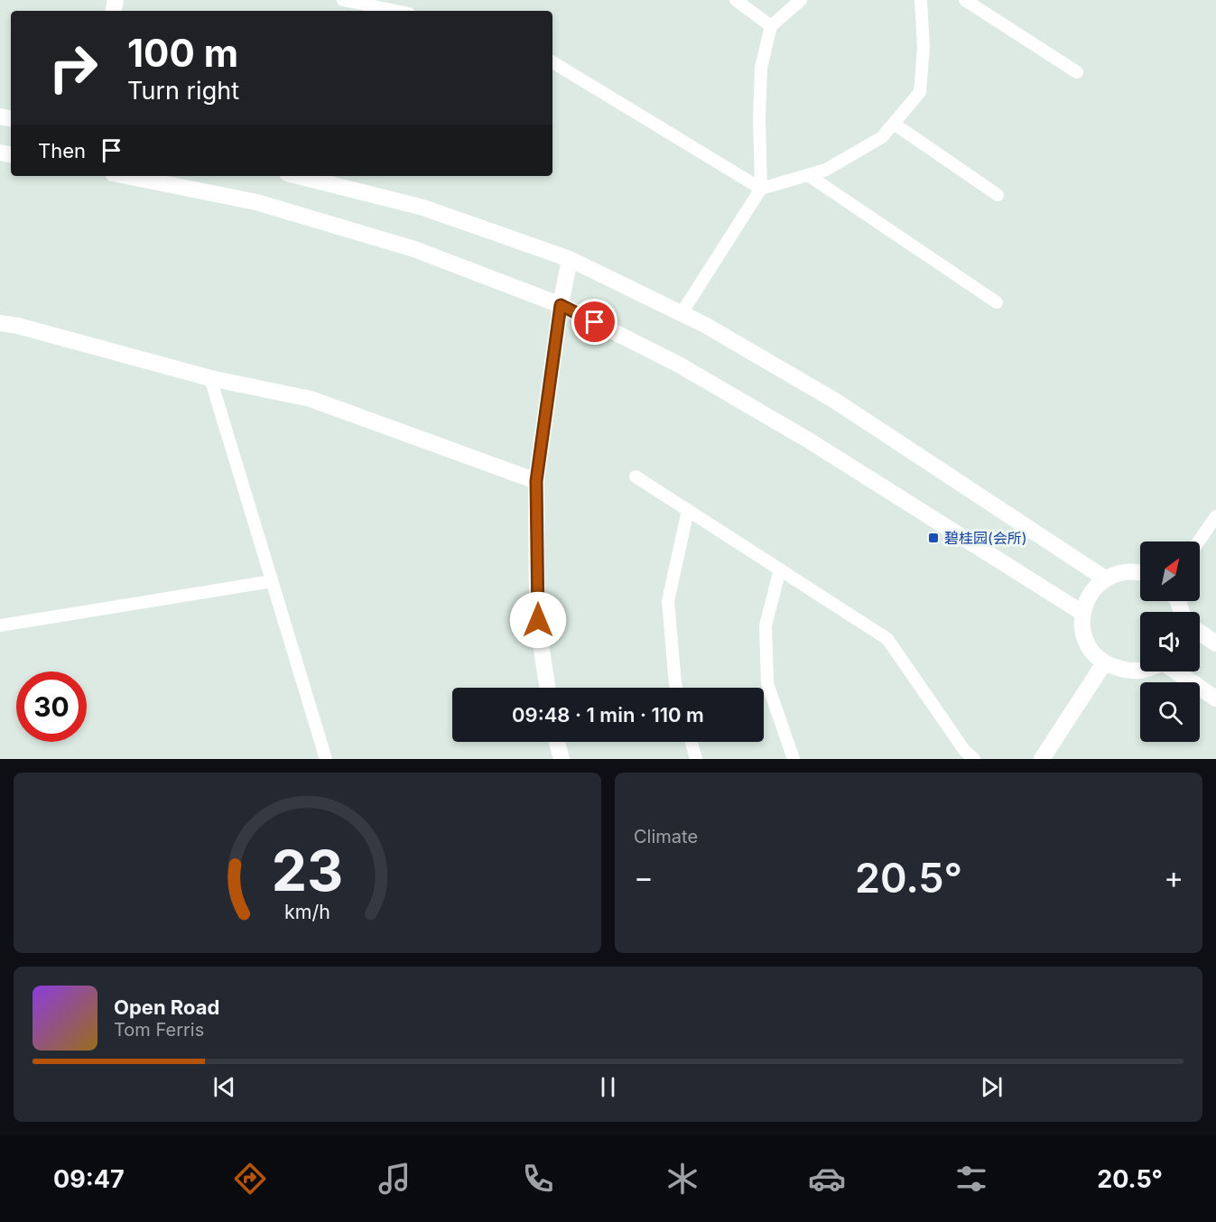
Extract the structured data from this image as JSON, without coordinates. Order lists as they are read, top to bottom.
{
  "places": {
    "transit": ["碧桂园(会所)"]
  },
  "north": "top right",
  "page": {
    "turn": ["100 m", "Turn right"],
    "then": "Then",
    "limit": "30",
    "trip": "09:48 · 1 min · 110 m",
    "tile": "Climate",
    "heat": ["−", "20.5°", "+"],
    "song": ["Open Road", "Tom Ferris"],
    "tabs": ["09:47", "20.5°"],
    "gauge": ["23", "km/h"]
  }
}
